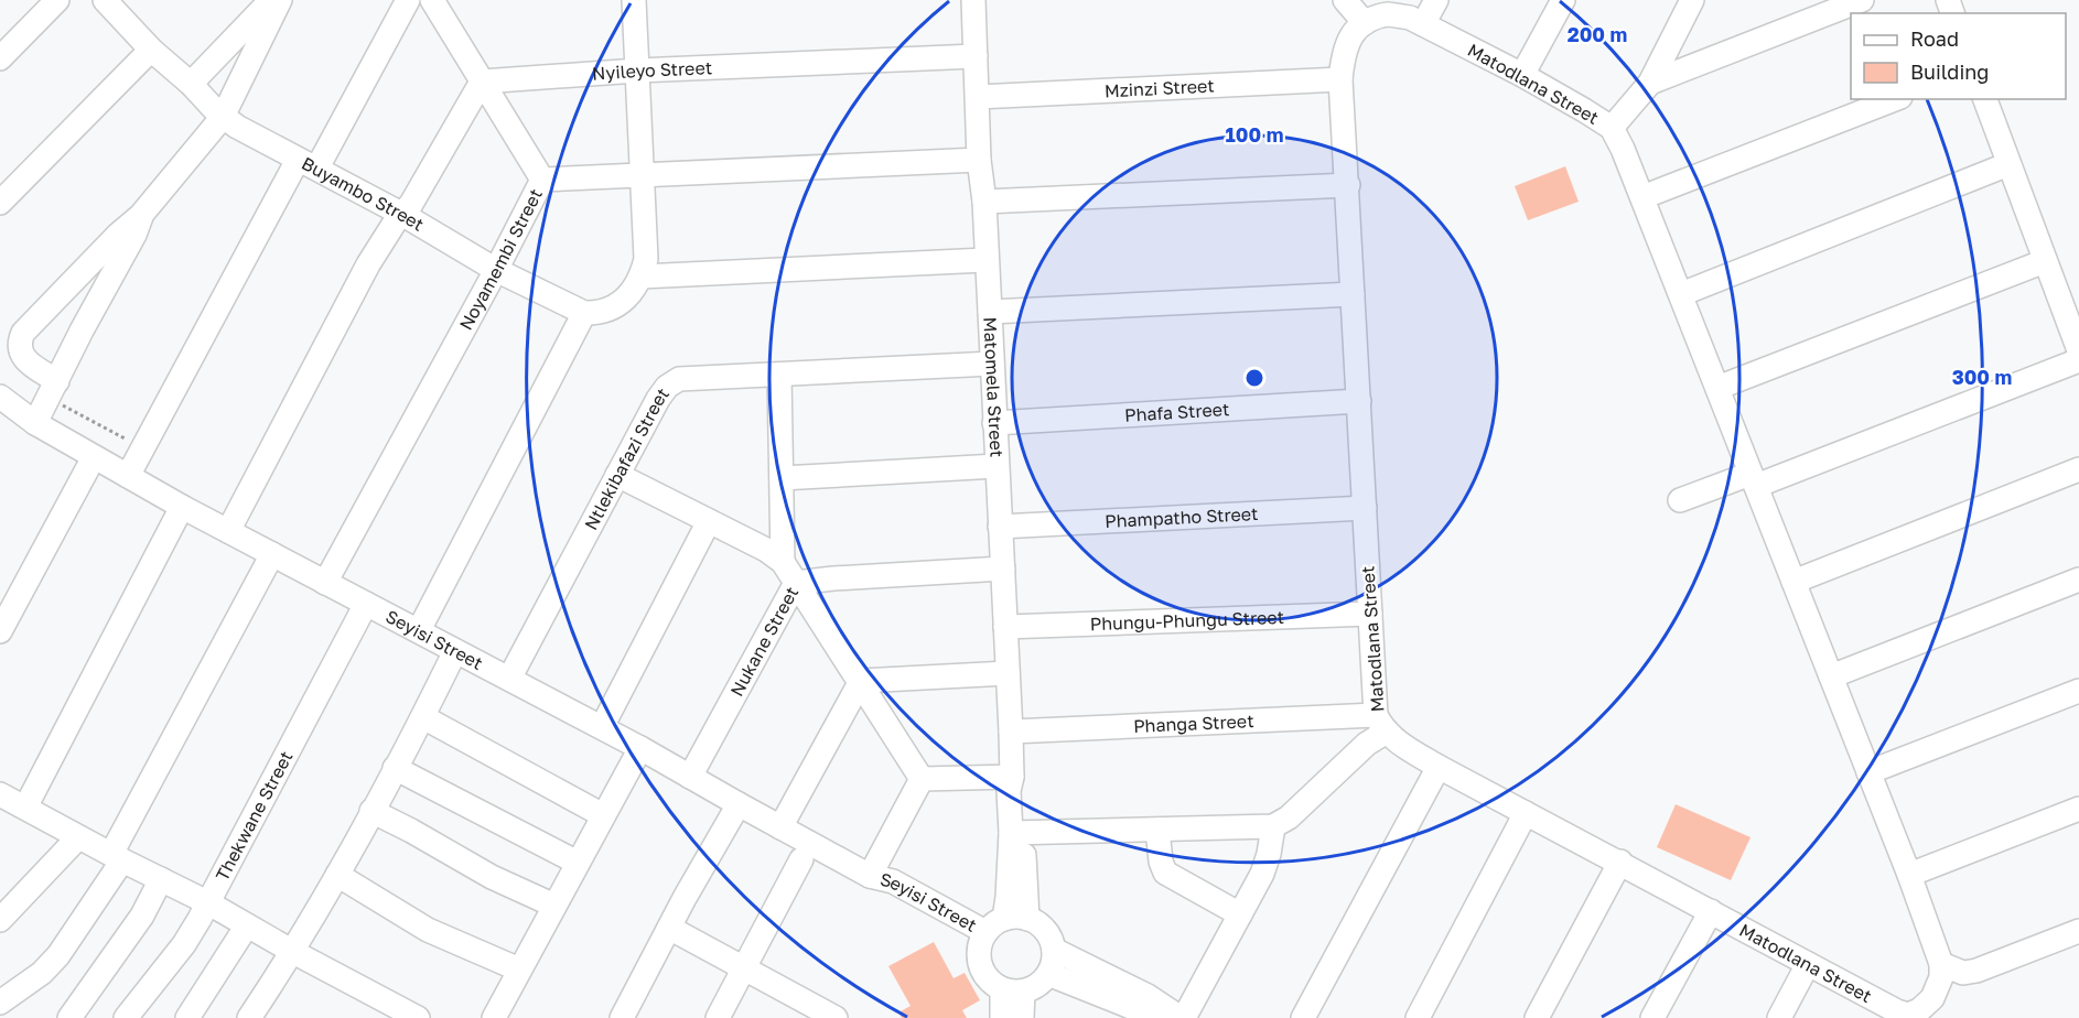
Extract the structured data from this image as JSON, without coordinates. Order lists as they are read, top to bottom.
{
  "streets": {
    "street": [
      "Nyileyo Street",
      "Matodlana Street",
      "Mzinzi Street",
      "Buyambo Street",
      "Noyamembi Street",
      "Matomela Street",
      "Phafa Street",
      "Ntlekibafazi Street",
      "Phampatho Street",
      "Phungu-Phungu Street",
      "Seyisi Street",
      "Nukane Street",
      "Phanga Street",
      "Thekwane Street"
    ]
  },
  "crossings": [
    ["Nyileyo Street", "Matomela Street"],
    ["Matodlana Street", "Mzinzi Street"],
    ["Matodlana Street", "Phafa Street"],
    ["Matodlana Street", "Phampatho Street"],
    ["Matodlana Street", "Phungu-Phungu Street"],
    ["Matodlana Street", "Phanga Street"],
    ["Mzinzi Street", "Matomela Street"],
    ["Buyambo Street", "Noyamembi Street"],
    ["Noyamembi Street", "Matomela Street"],
    ["Noyamembi Street", "Seyisi Street"],
    ["Matomela Street", "Phafa Street"],
    ["Matomela Street", "Ntlekibafazi Street"],
    ["Matomela Street", "Phampatho Street"],
    ["Matomela Street", "Phungu-Phungu Street"],
    ["Matomela Street", "Seyisi Street"],
    ["Matomela Street", "Nukane Street"],
    ["Matomela Street", "Phanga Street"],
    ["Ntlekibafazi Street", "Seyisi Street"],
    ["Seyisi Street", "Nukane Street"],
    ["Seyisi Street", "Thekwane Street"]
  ],
  "legend": ["Road", "Building"],
  "rings": ["200 m", "100 m", "300 m"]
}
